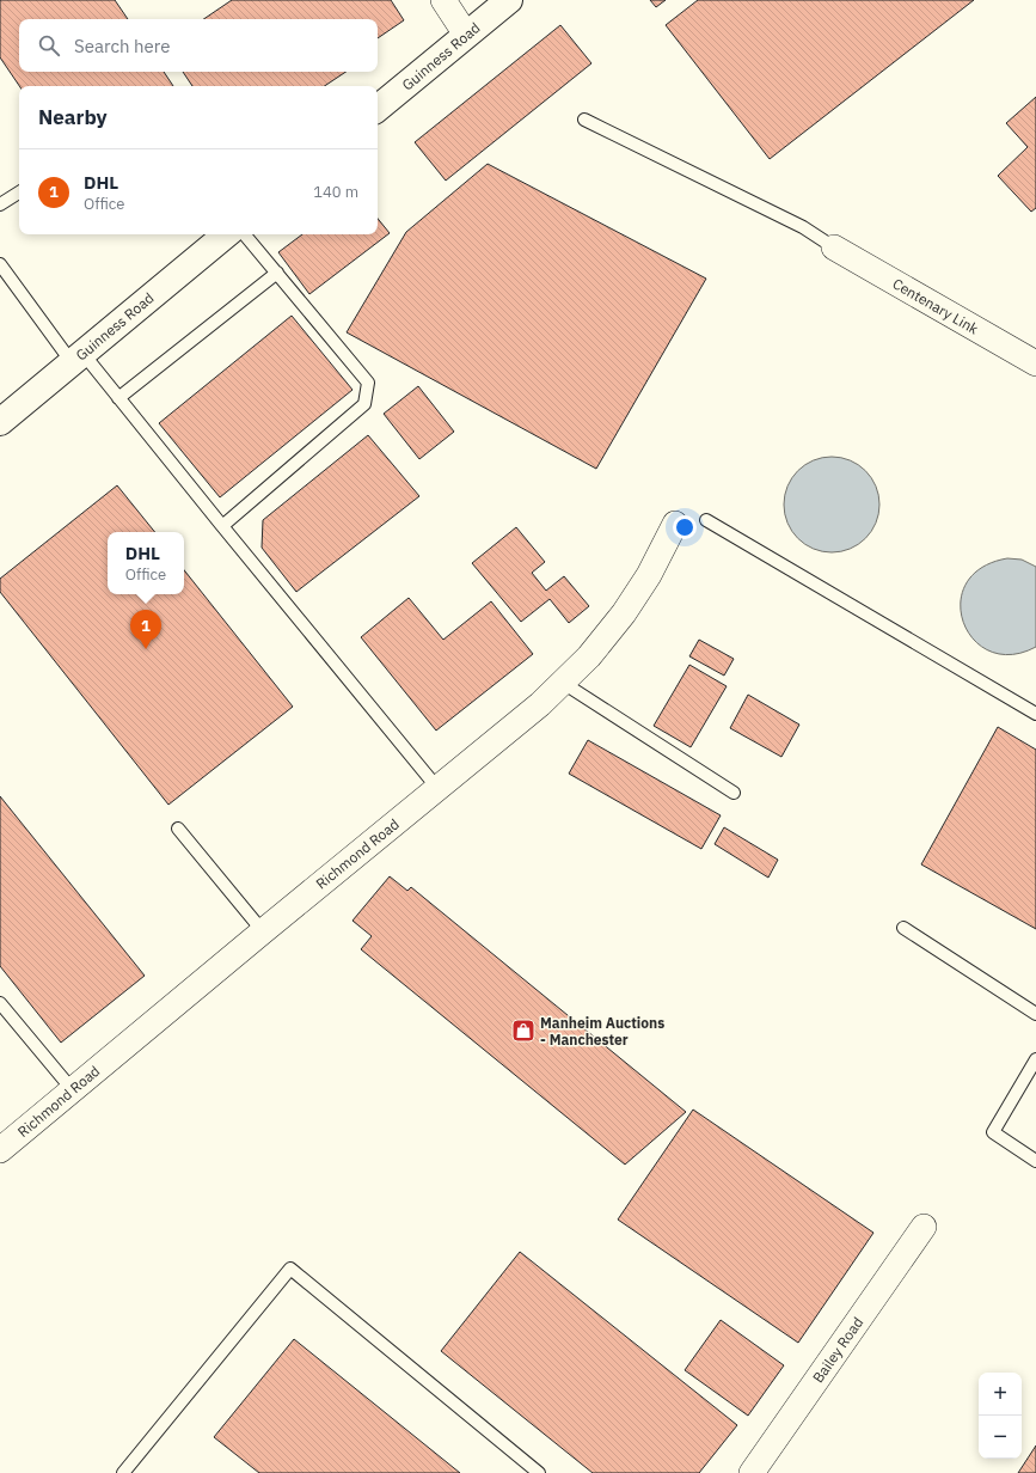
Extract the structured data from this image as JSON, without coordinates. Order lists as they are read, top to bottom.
{
  "streets": {
    "street": [
      "Guinness Road",
      "Centenary Link",
      "Richmond Road",
      "Bailey Road"
    ]
  },
  "places": {
    "shop": ["Manheim Auctions - Manchester"]
  },
  "page": {
    "search": "Search here",
    "heading": "Nearby",
    "list": [
      {
        "mark": "1",
        "name": "DHL",
        "note": "Office",
        "value": "140 m"
      }
    ],
    "popup": ["DHL", "Office"],
    "pins": "1",
    "map_buttons": ["+", "−"]
  }
}
